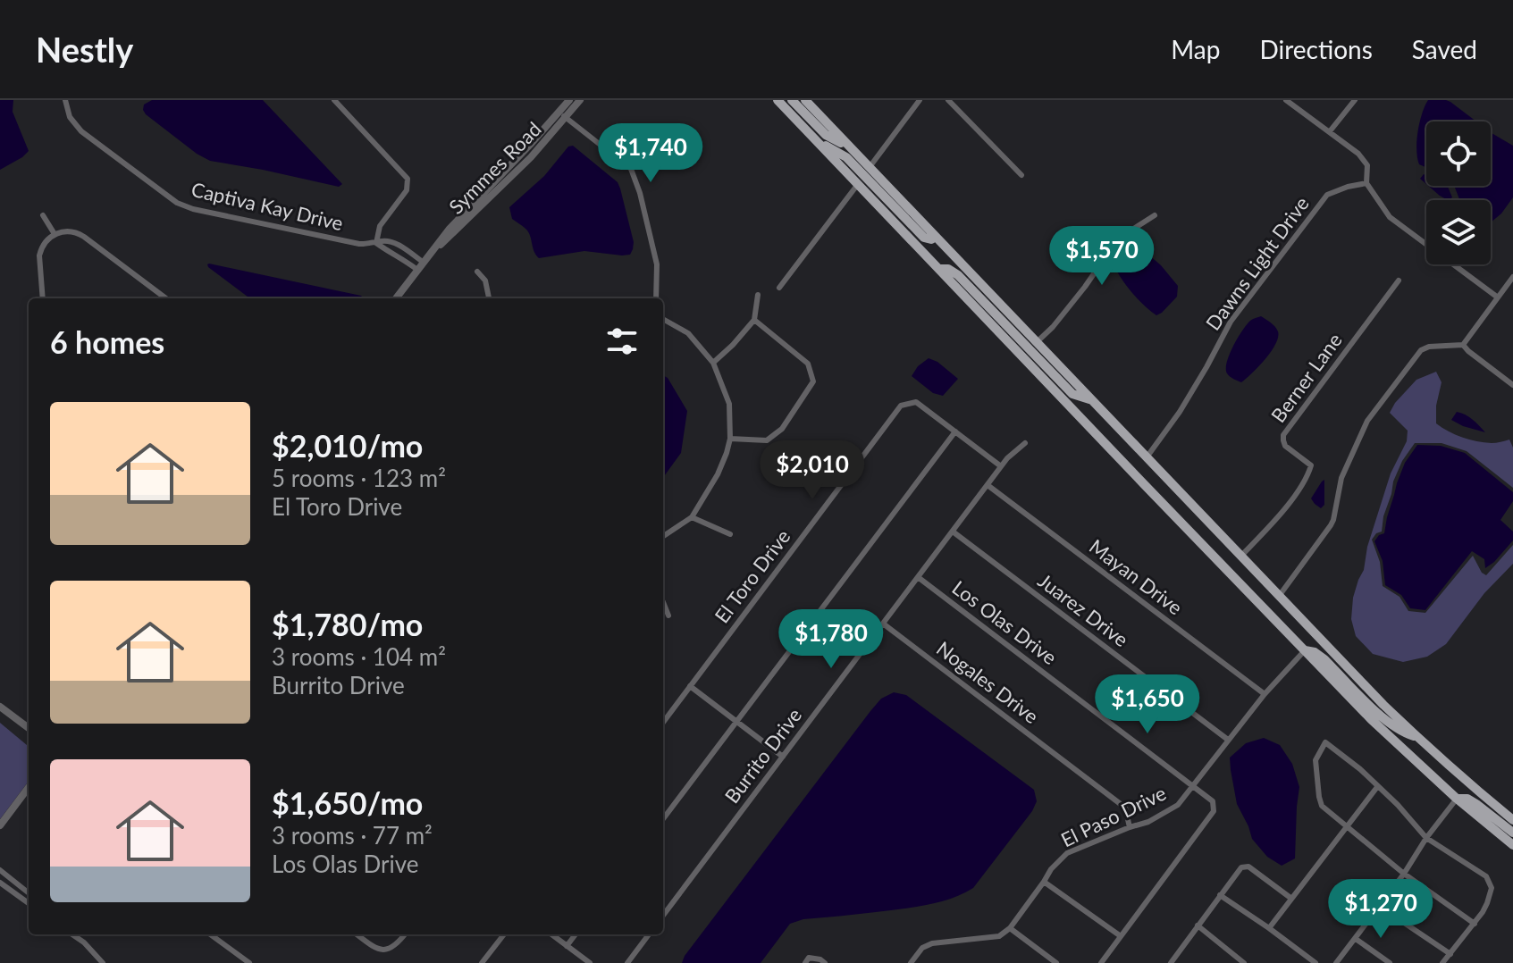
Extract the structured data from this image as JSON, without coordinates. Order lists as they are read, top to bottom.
{
  "streets": {
    "street": [
      "Symmes Road",
      "Captiva Kay Drive",
      "Dawns Light Drive",
      "Berner Lane",
      "El Toro Drive",
      "Mayan Drive",
      "Juarez Drive",
      "Los Olas Drive",
      "Nogales Drive",
      "Burrito Drive",
      "El Paso Drive"
    ]
  },
  "crossings": [
    ["Symmes Road", "Captiva Kay Drive"],
    ["El Toro Drive", "Burrito Drive"],
    ["Mayan Drive", "Burrito Drive"],
    ["Mayan Drive", "El Paso Drive"],
    ["Juarez Drive", "Burrito Drive"],
    ["Juarez Drive", "El Paso Drive"],
    ["Los Olas Drive", "Burrito Drive"],
    ["Los Olas Drive", "El Paso Drive"],
    ["Nogales Drive", "Burrito Drive"],
    ["Nogales Drive", "El Paso Drive"]
  ],
  "page": {
    "header": "Nestly",
    "nav": ["Map", "Directions", "Saved"],
    "price": [
      "$1,740",
      "$1,570",
      "$2,010",
      "$1,780",
      "$1,650",
      "$1,270"
    ],
    "heading": "6 homes",
    "list": [
      {
        "name": "$2,010/mo",
        "note": "5 rooms · 123 m² · El Toro Drive"
      },
      {
        "name": "$1,780/mo",
        "note": "3 rooms · 104 m² · Burrito Drive"
      },
      {
        "name": "$1,650/mo",
        "note": "3 rooms · 77 m² · Los Olas Drive"
      }
    ]
  }
}
